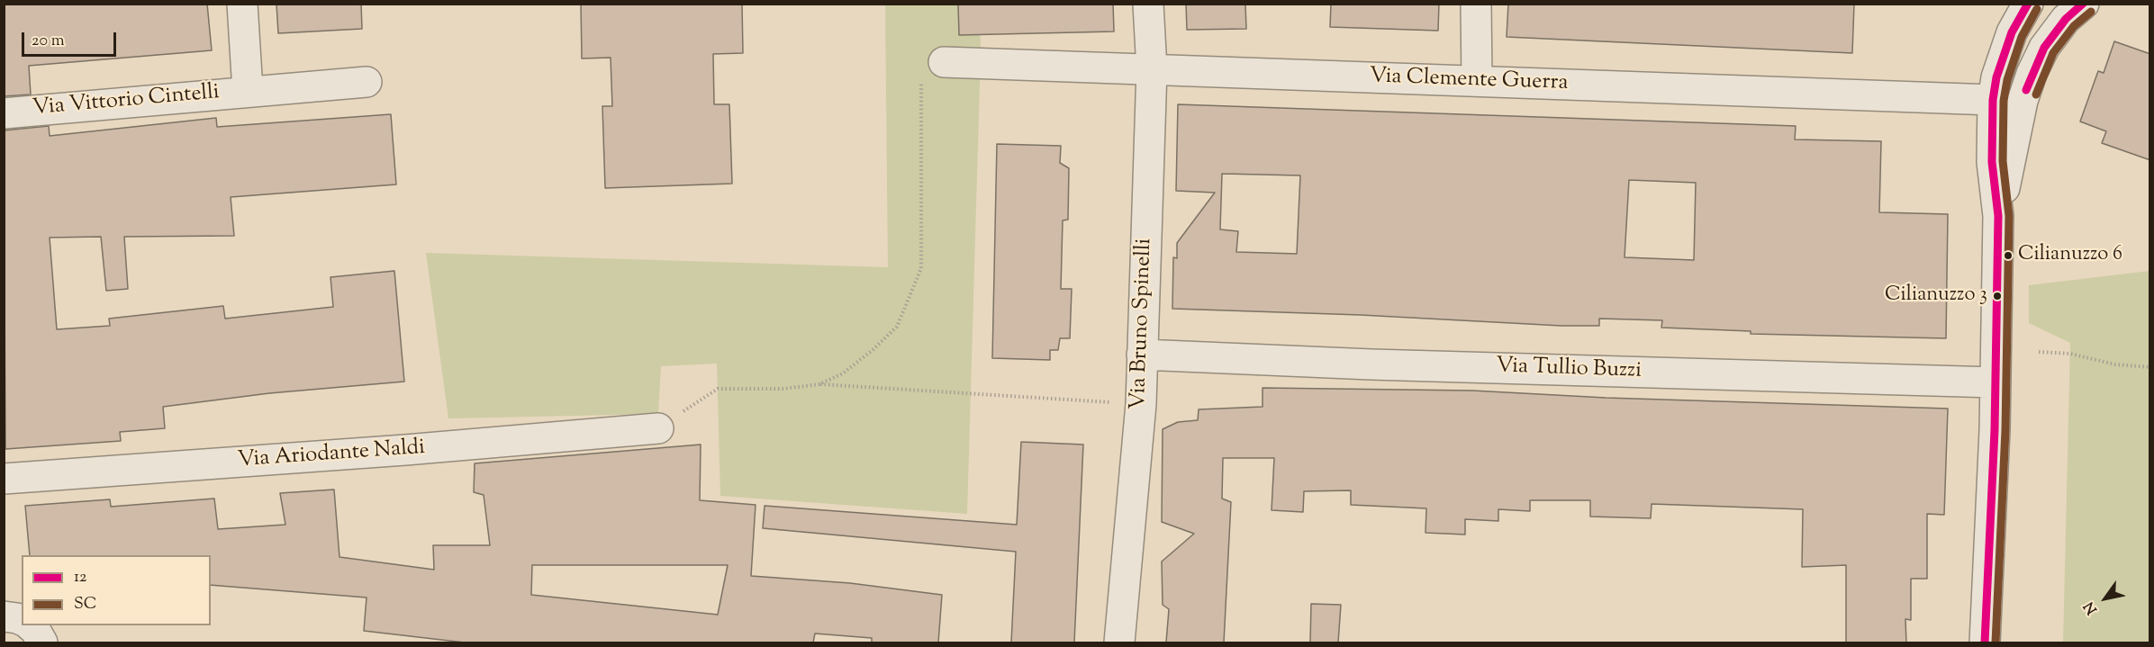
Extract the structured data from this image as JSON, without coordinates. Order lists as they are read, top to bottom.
{
  "streets": {
    "street": [
      "Via Clemente Guerra",
      "Via Vittorio Cintelli",
      "Via Bruno Spinelli",
      "Via Tullio Buzzi",
      "Via Ariodante Naldi"
    ]
  },
  "crossings": [
    ["Via Clemente Guerra", "Via Bruno Spinelli"],
    ["Via Bruno Spinelli", "Via Tullio Buzzi"]
  ],
  "places": ["Cilianuzzo 6", "Cilianuzzo 3"],
  "lines": ["transit line 12", "transit line SC"],
  "legend": ["12", "SC"],
  "scale_bar": "20 m",
  "north": "bottom left"
}
